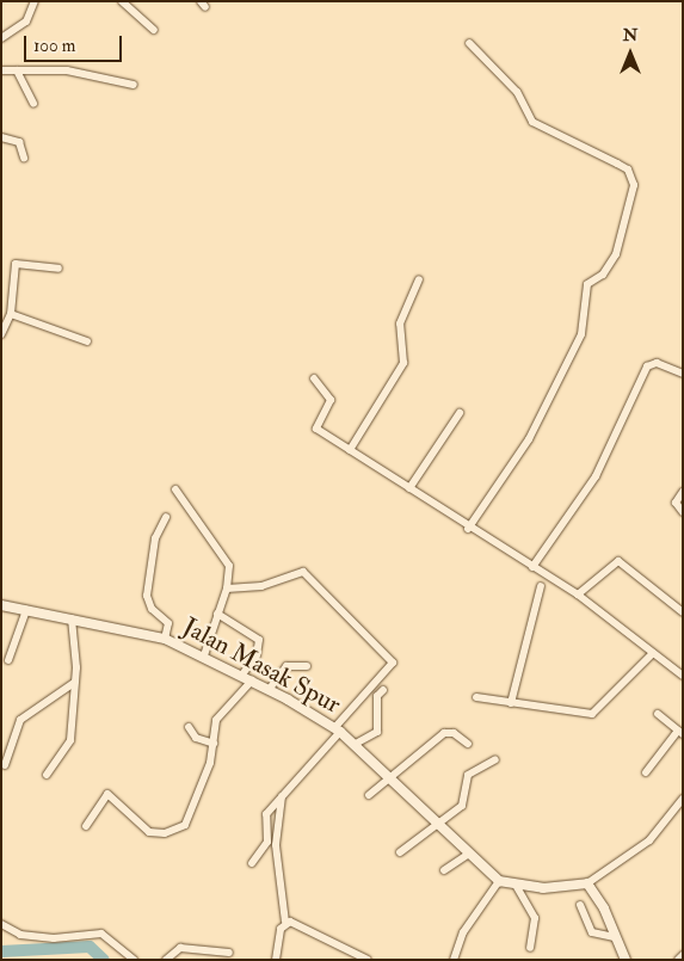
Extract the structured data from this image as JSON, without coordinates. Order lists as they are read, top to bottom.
{
  "streets": {
    "street": ["Jalan Masak Spur"]
  },
  "scale_bar": "100 m",
  "north": "top"
}
